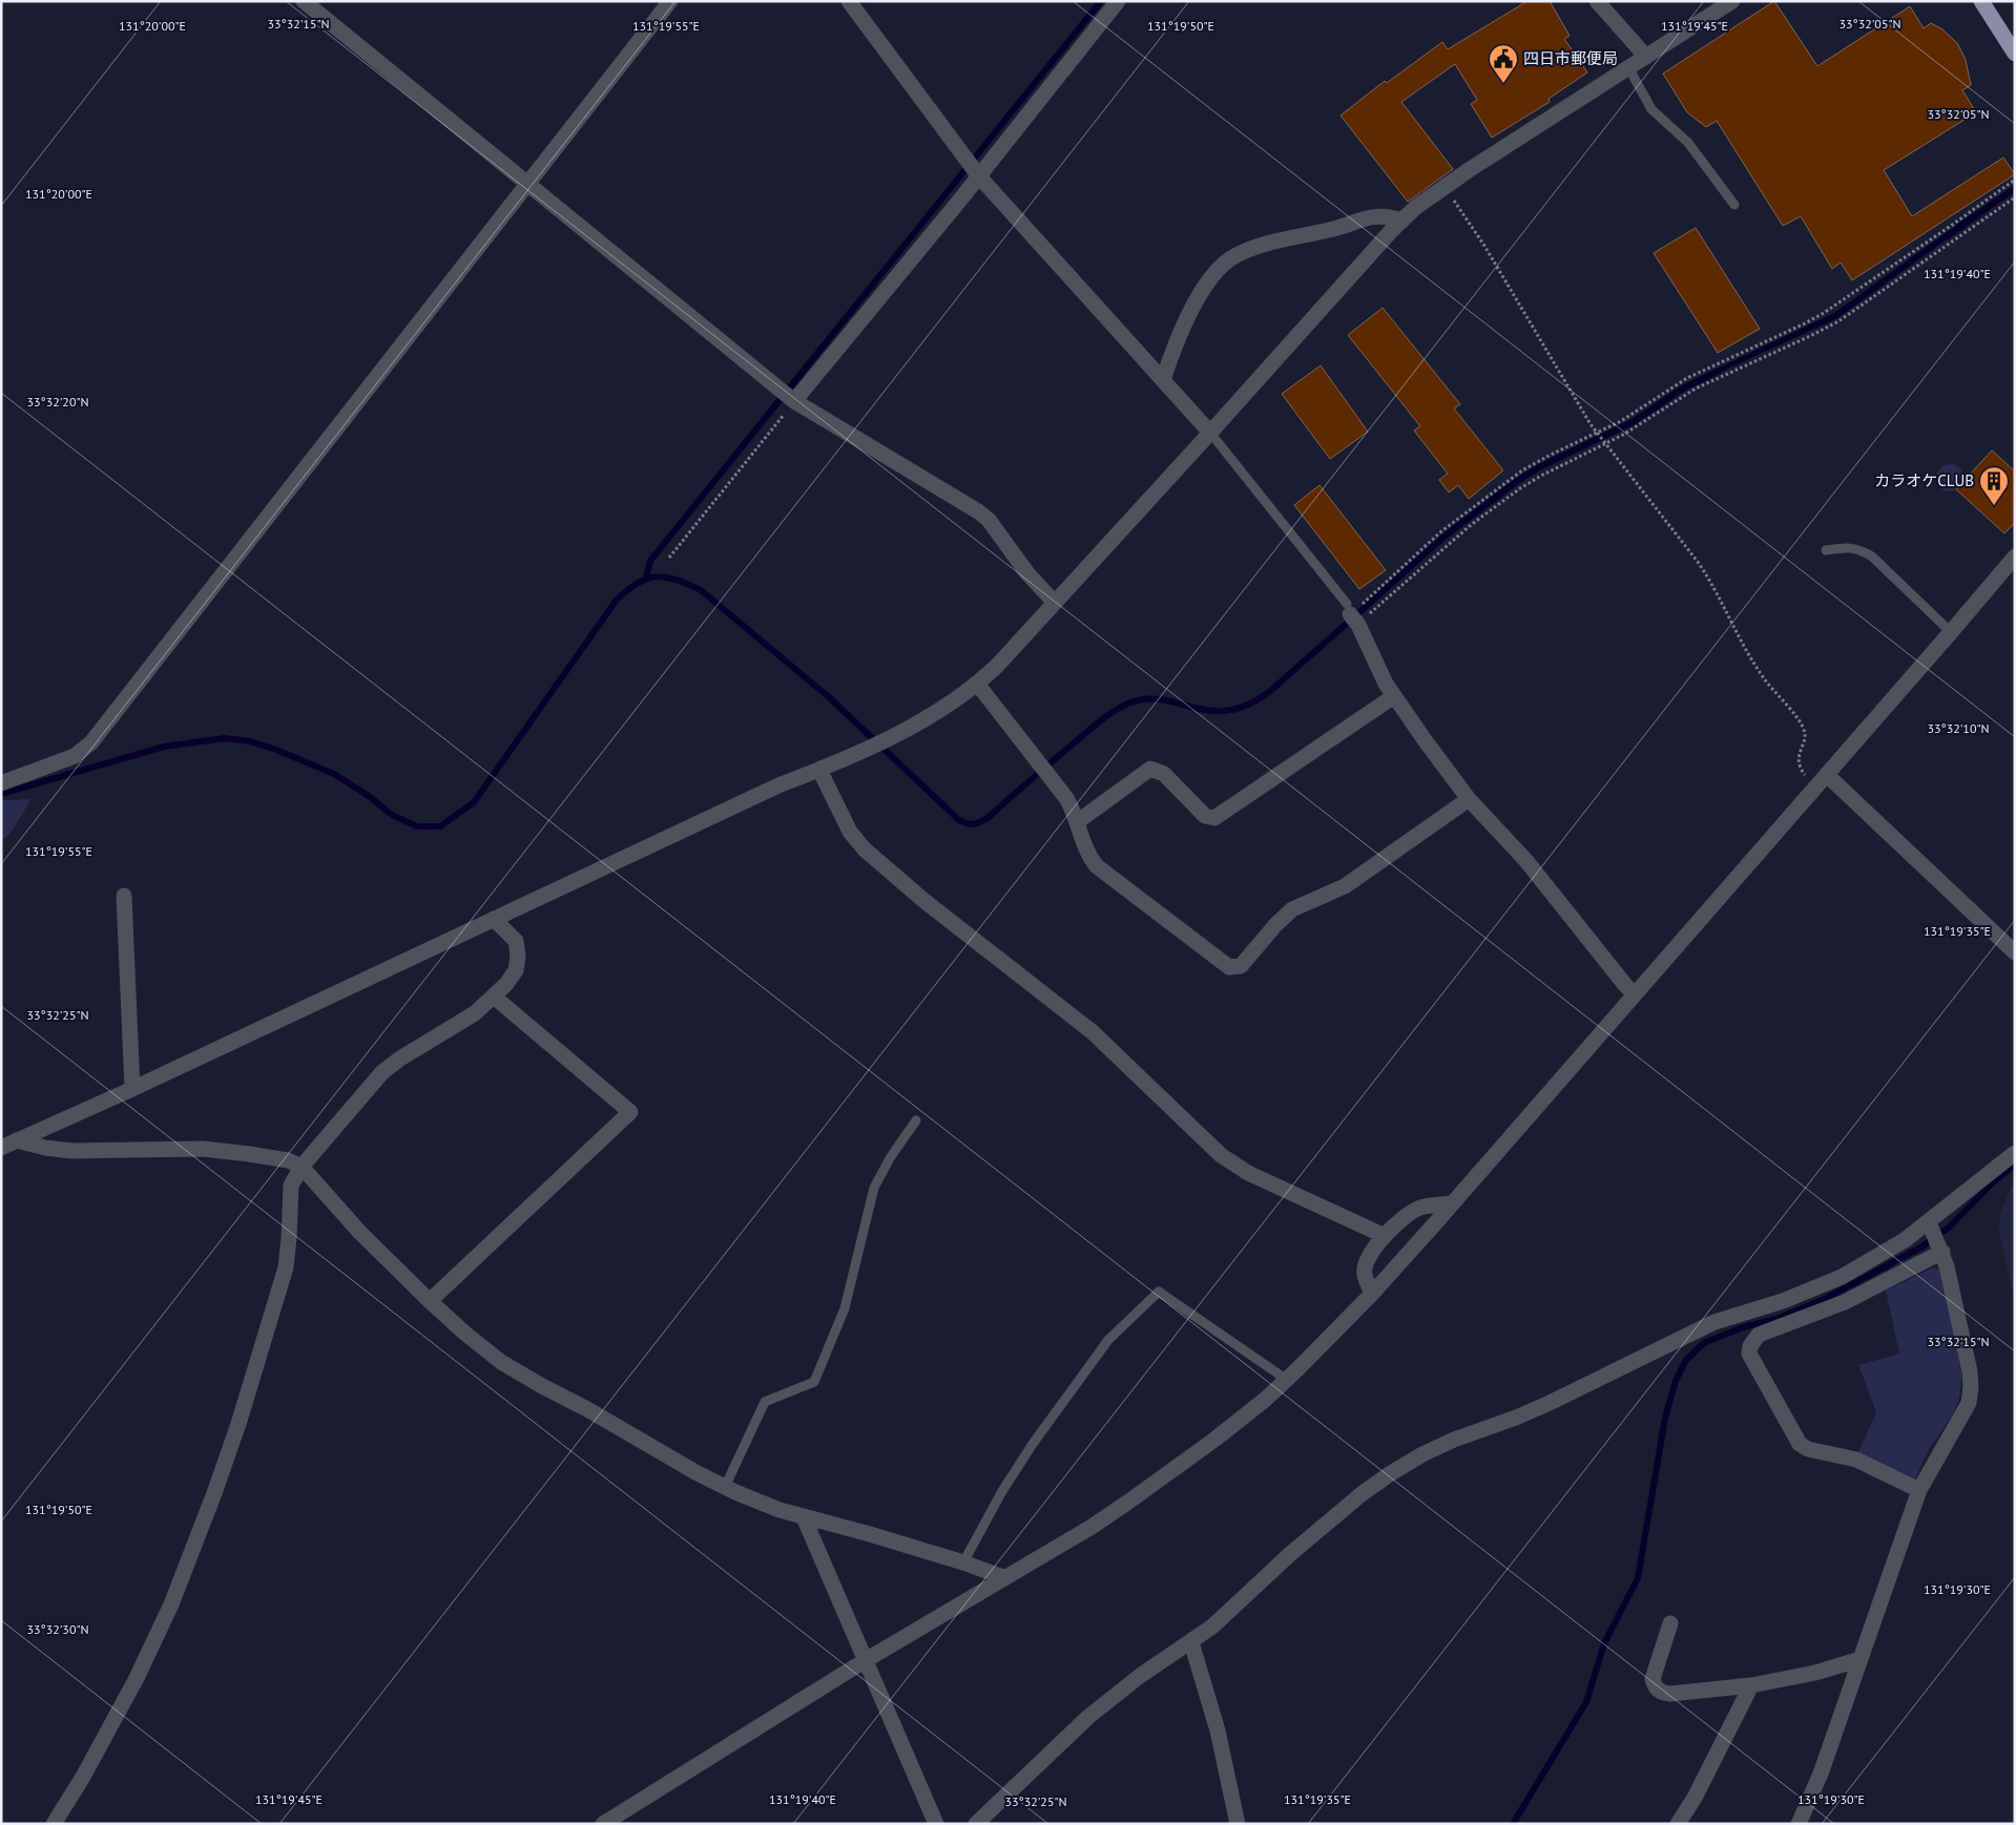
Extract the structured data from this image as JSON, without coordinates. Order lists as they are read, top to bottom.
{
  "places": {
    "public building": ["四日市郵便局"],
    "building": ["カラオケCLUB"]
  },
  "coordinates": [
    "33°32'05\"N",
    "33°32'15\"N",
    "131°19'55\"E",
    "131°20'00\"E",
    "131°19'50\"E",
    "131°19'45\"E",
    "131°19'40\"E",
    "33°32'20\"N",
    "33°32'10\"N",
    "131°19'35\"E",
    "33°32'25\"N",
    "131°19'30\"E",
    "33°32'30\"N"
  ]
}
